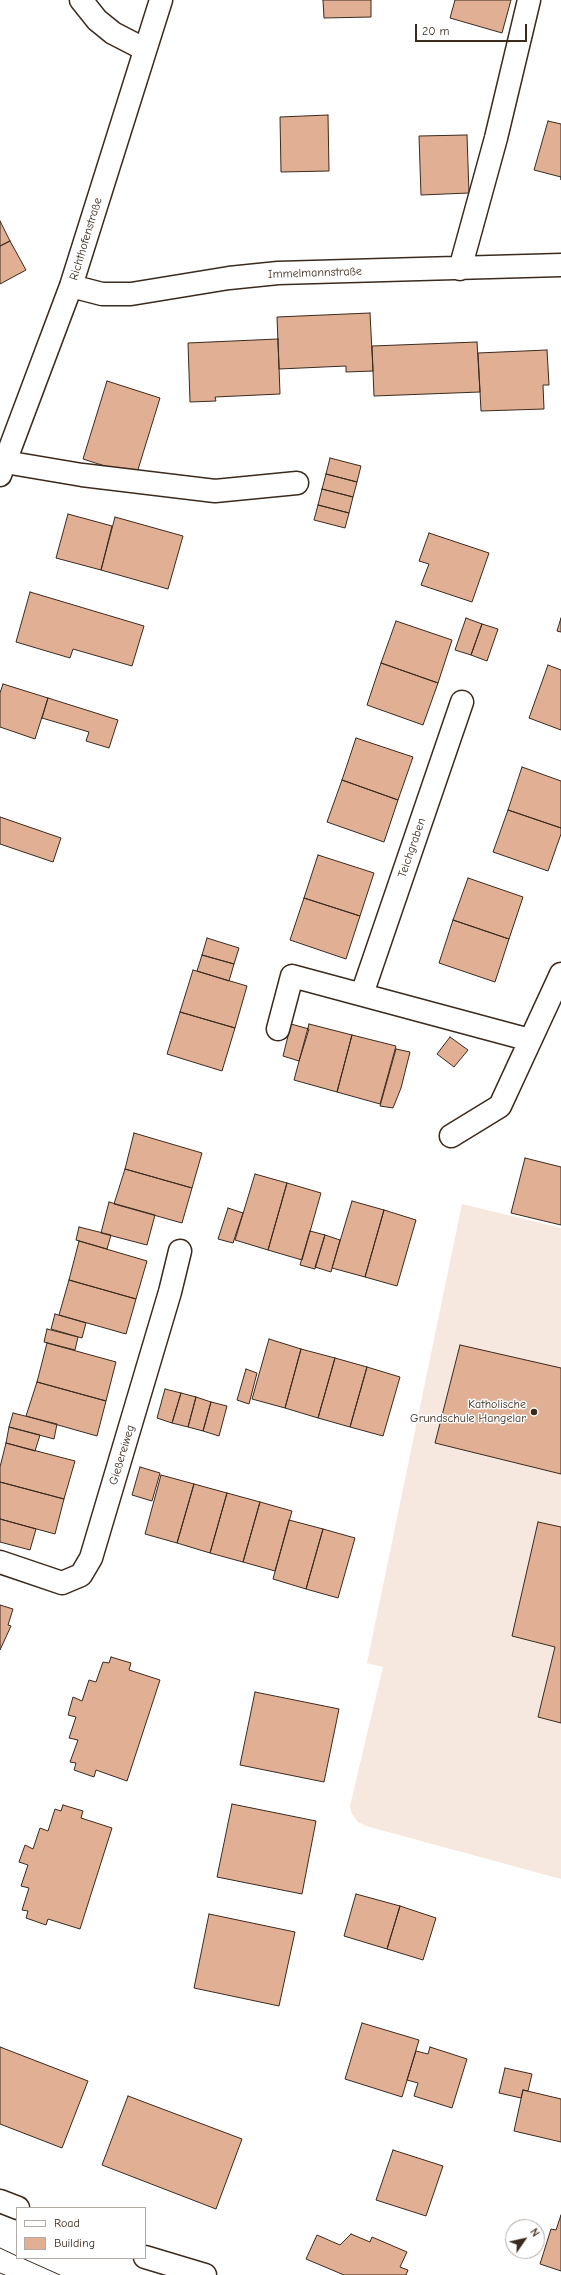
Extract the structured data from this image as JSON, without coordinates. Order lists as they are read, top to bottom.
{
  "streets": {
    "street": [
      "Richthofenstraße",
      "Immelmannstraße",
      "Teichgraben",
      "Gießereiweg"
    ]
  },
  "crossings": [
    ["Richthofenstraße", "Immelmannstraße"]
  ],
  "places": ["Katholische Grundschule Hangelar"],
  "legend": ["Road", "Building"],
  "scale_bar": "20 m",
  "north": "top right"
}
